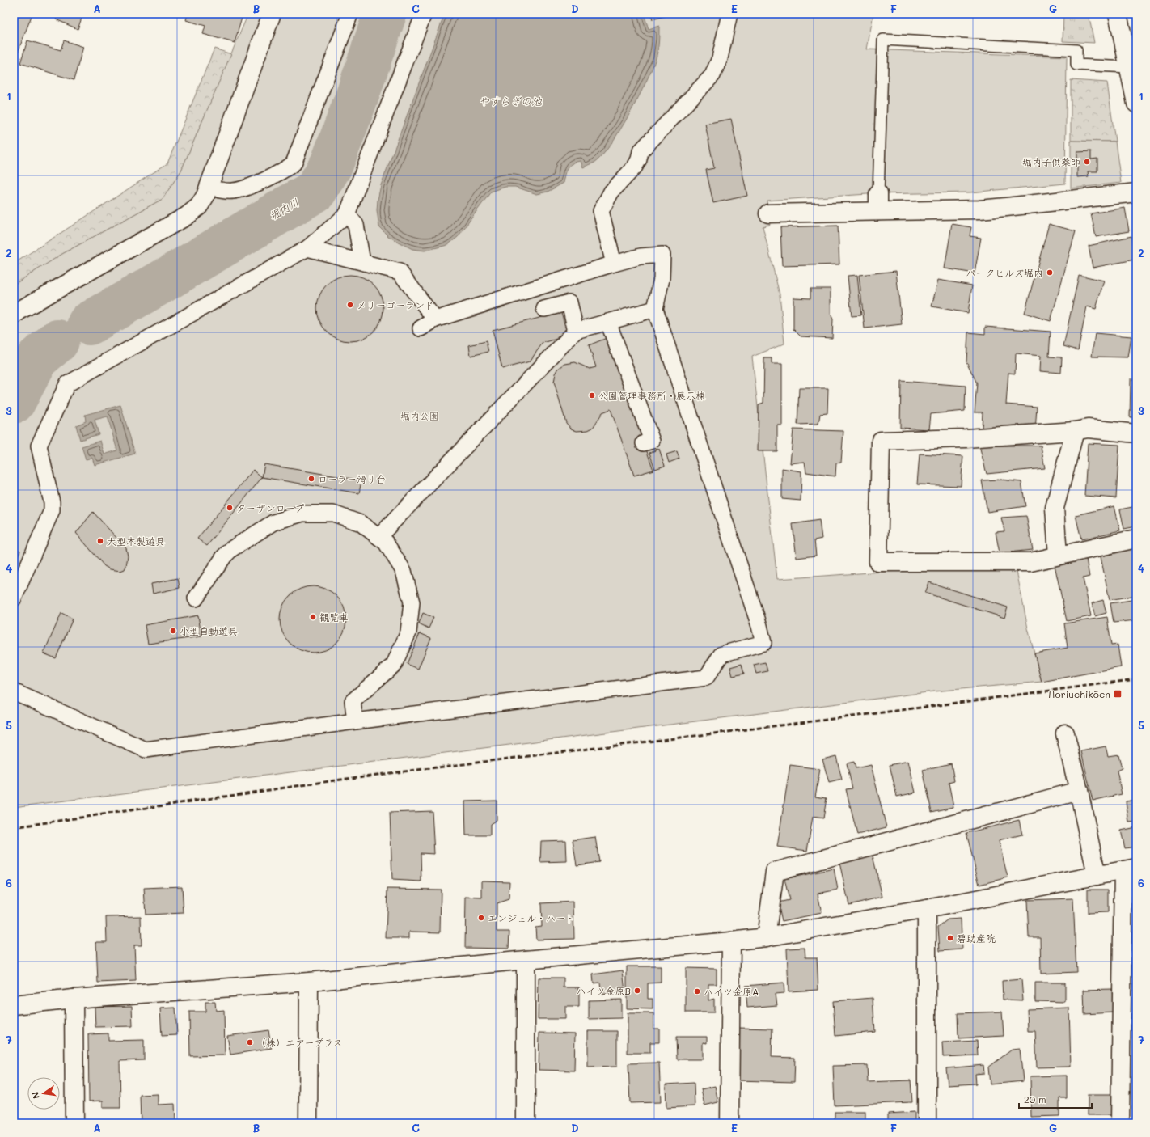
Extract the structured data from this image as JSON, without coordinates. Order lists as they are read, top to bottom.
{
  "water": ["やすらぎの池", "堀内川"],
  "parks": ["堀内公園"],
  "places": {
    "other": [
      "堀内子供薬師",
      "パークヒルズ堀内",
      "メリーゴーランド",
      "公園管理事務所・展示棟",
      "ローラー滑り台",
      "ターザンロープ",
      "大型木製遊具",
      "観覧車",
      "小型自動遊具",
      "エンジェル・ハート",
      "碧助産院",
      "ハイツ金原B",
      "ハイツ金原A",
      "（株）エアープラス"
    ],
    "transit": ["Horiuchikōen"]
  },
  "scale_bar": "20 m",
  "north": "left",
  "grid": {
    "columns": [
      "A",
      "B",
      "C",
      "D",
      "E",
      "F",
      "G"
    ],
    "rows": [
      "1",
      "2",
      "3",
      "4",
      "5",
      "6",
      "7"
    ]
  }
}
